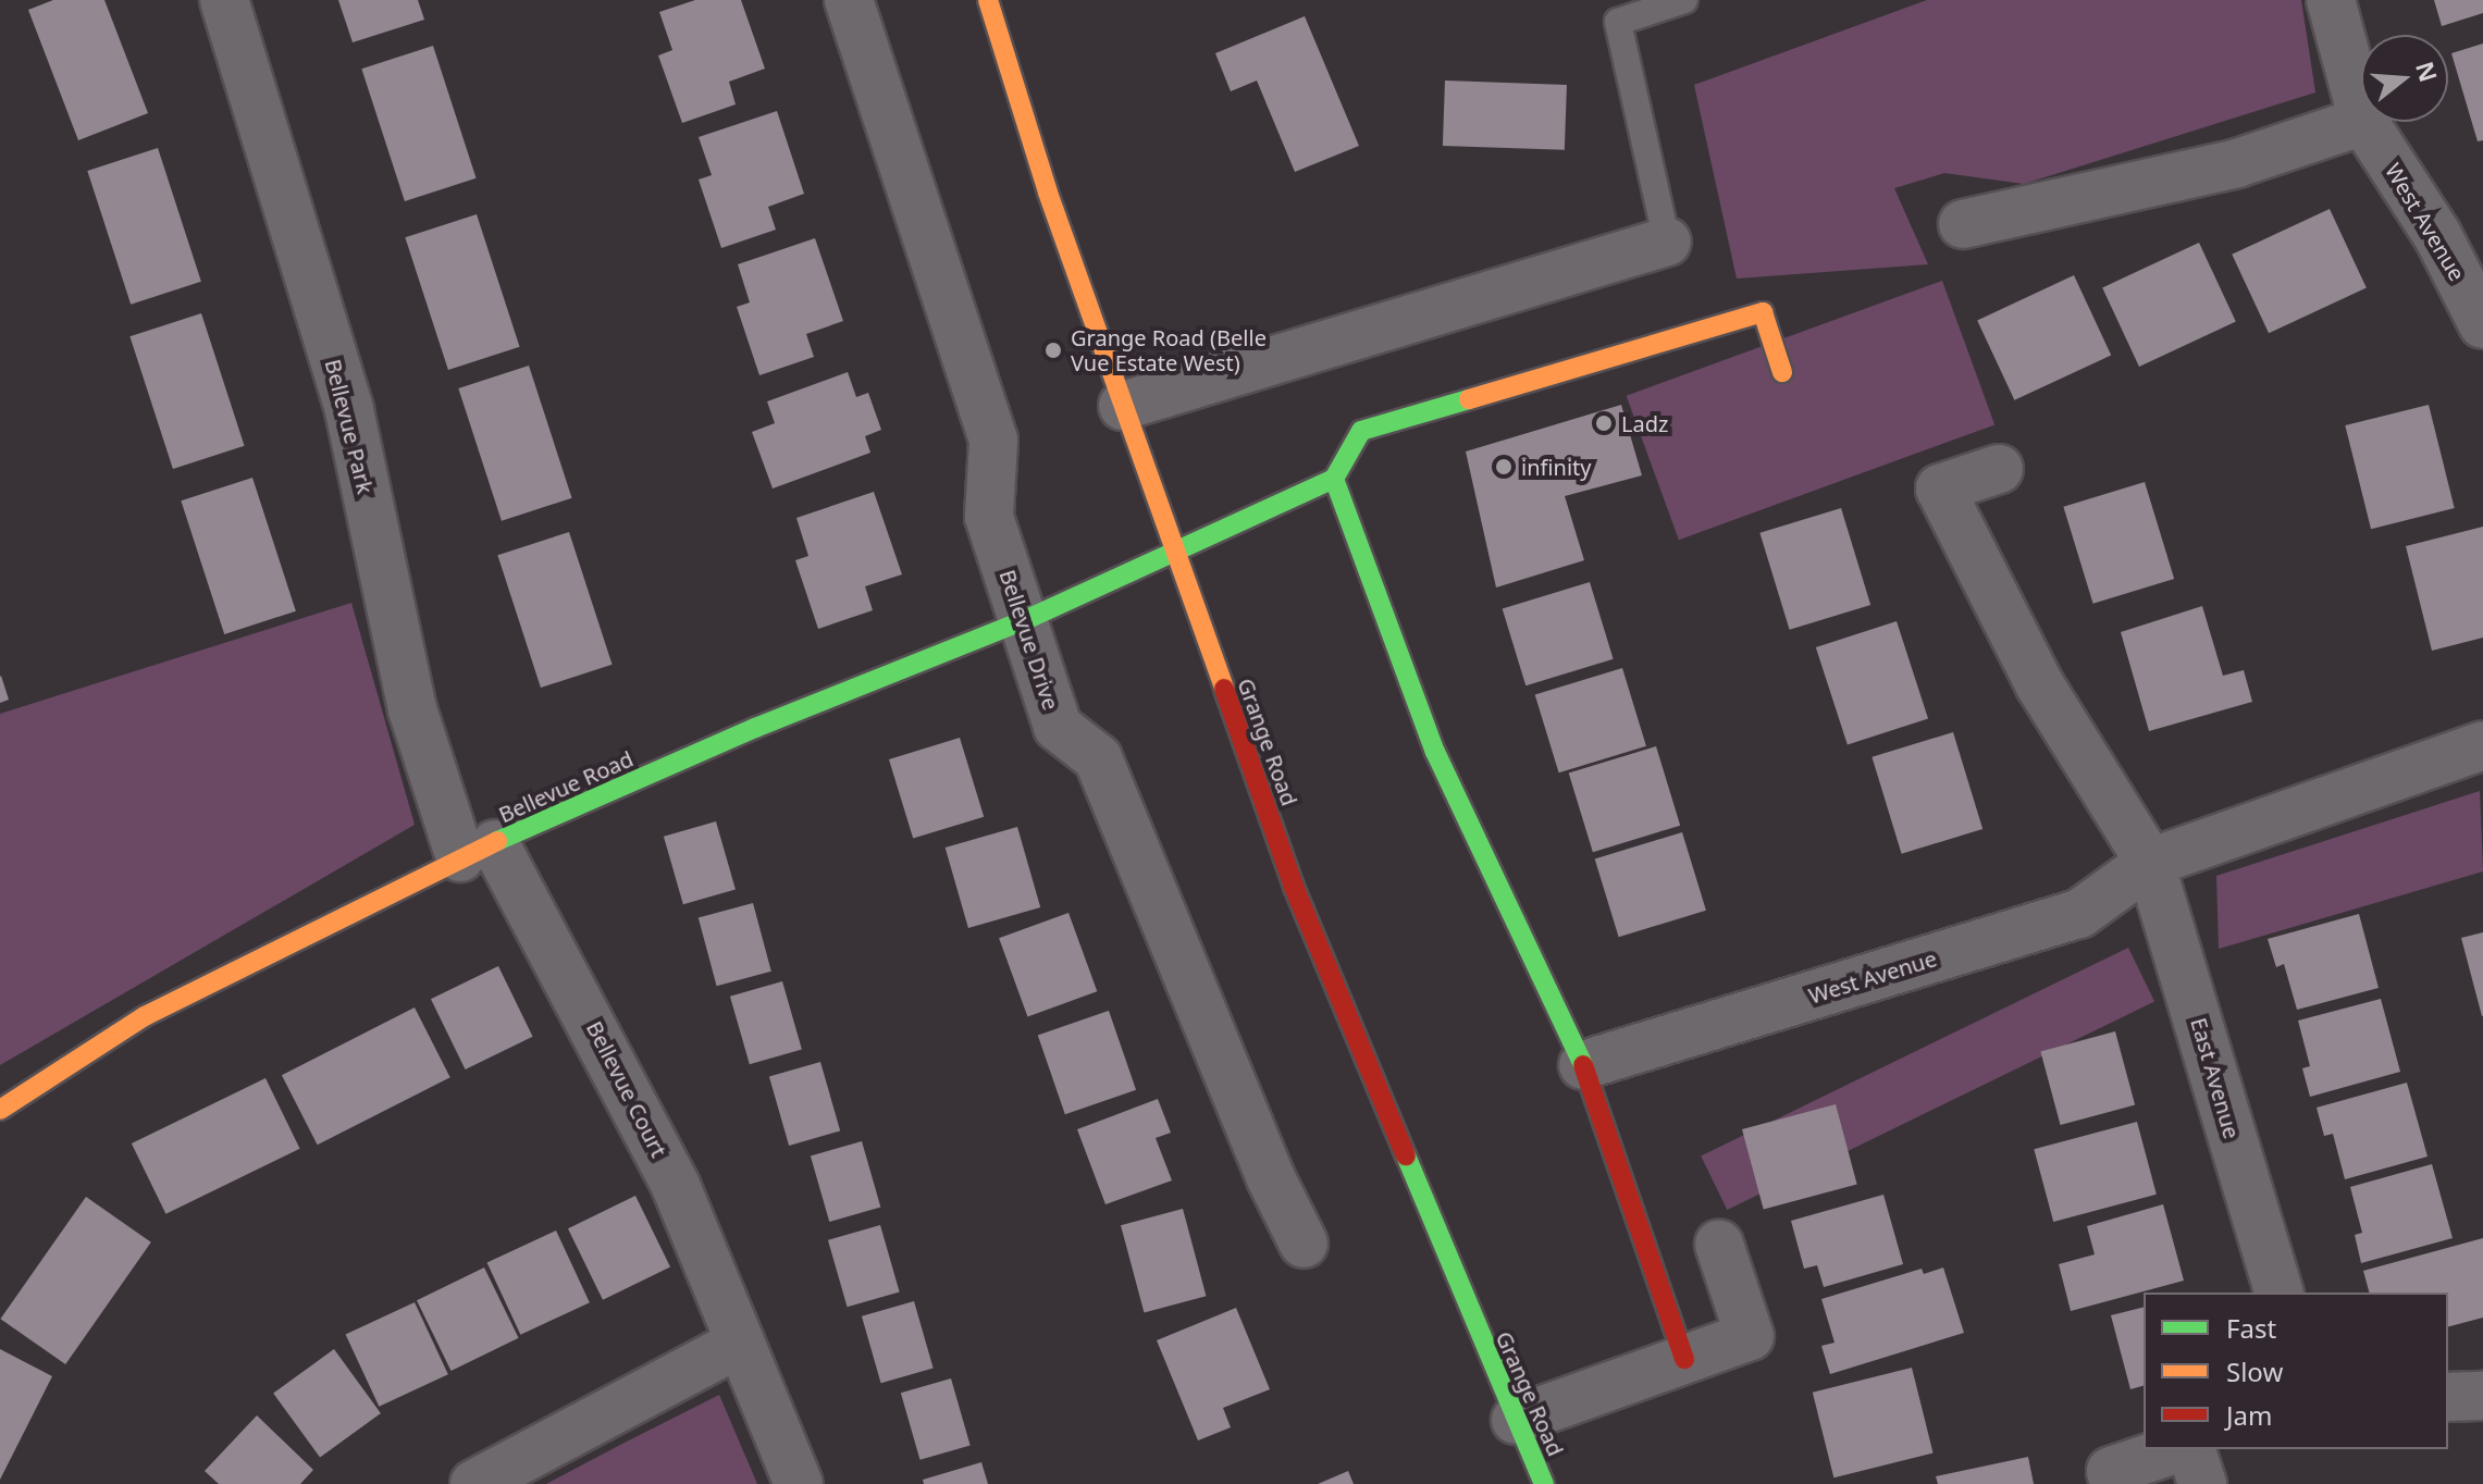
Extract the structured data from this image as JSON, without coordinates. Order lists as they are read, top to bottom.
{
  "streets": {
    "street": [
      "West Avenue",
      "Bellevue Park",
      "Bellevue Drive",
      "Grange Road",
      "Bellevue Road",
      "East Avenue",
      "Bellevue Court"
    ]
  },
  "crossings": [
    ["West Avenue", "East Avenue"],
    ["Bellevue Park", "Bellevue Road"],
    ["Bellevue Park", "Bellevue Court"],
    ["Bellevue Drive", "Bellevue Road"],
    ["Grange Road", "Bellevue Road"],
    ["Bellevue Road", "Bellevue Court"]
  ],
  "places": ["Grange Road (Belle Vue Estate West)", "Ladz", "infinity"],
  "legend": ["Fast", "Slow", "Jam"],
  "north": "right"
}
